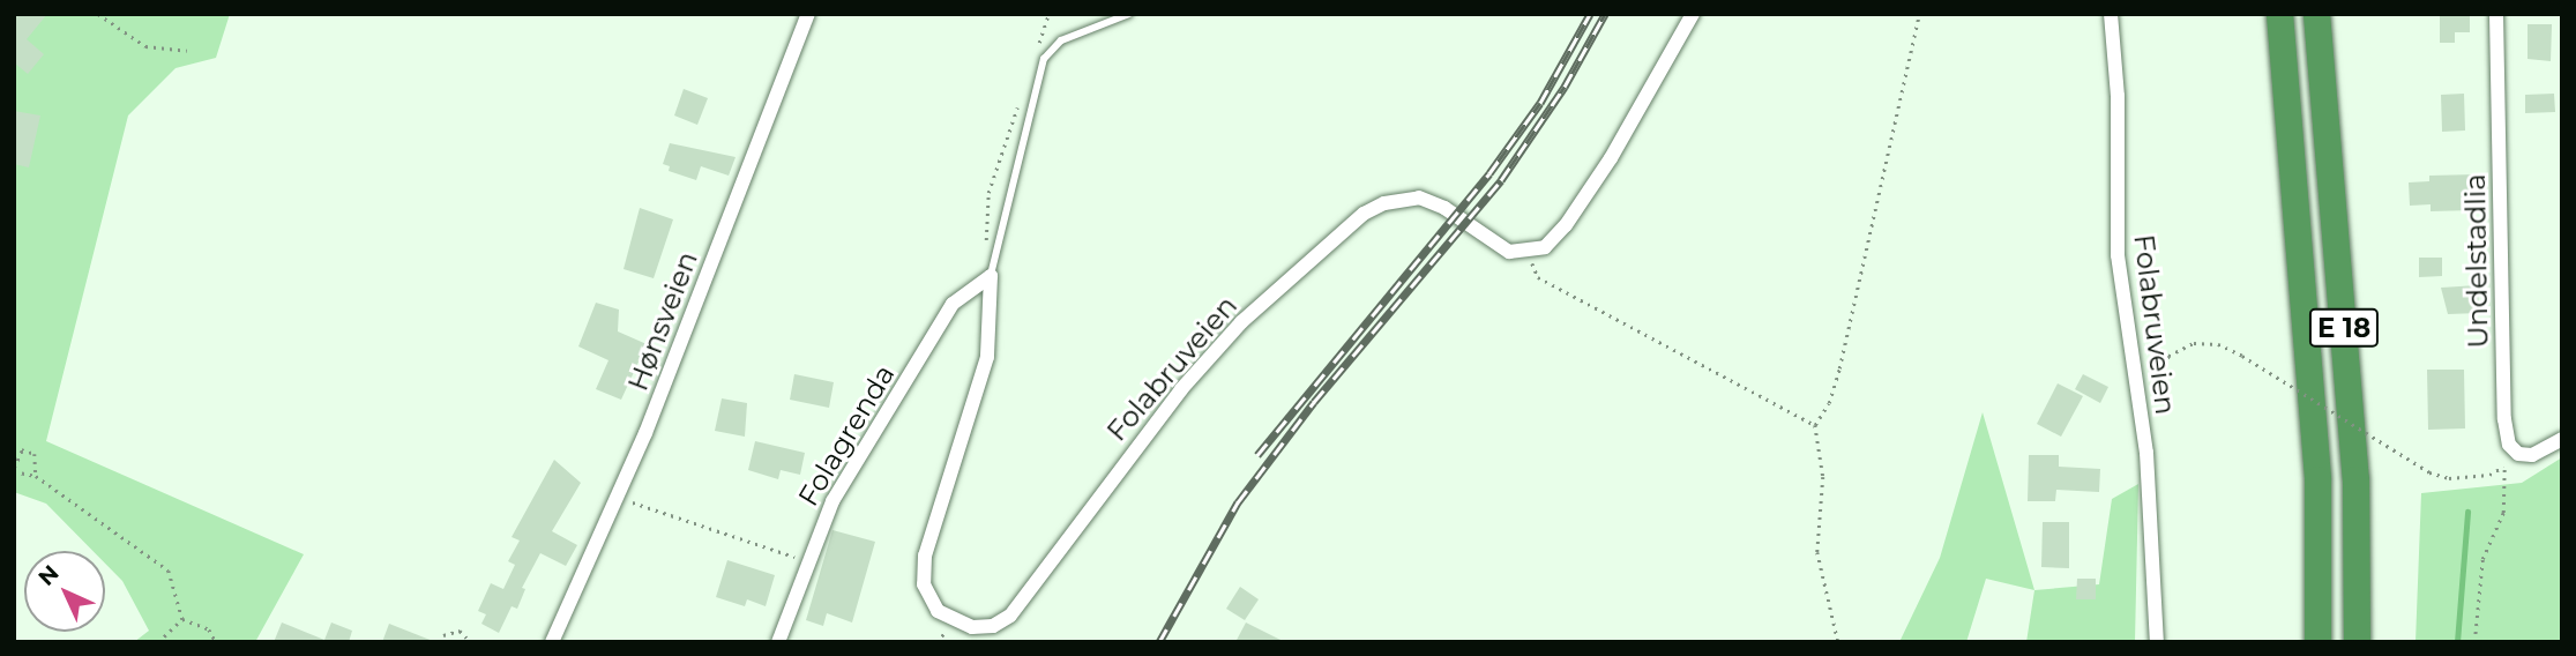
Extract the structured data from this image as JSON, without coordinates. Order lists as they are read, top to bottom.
{
  "streets": {
    "highway": ["E 18"],
    "street": [
      "Undelstadlia",
      "Hønsveien",
      "Folabruveien",
      "Folagrenda"
    ]
  },
  "crossings": [
    ["Folabruveien", "Folagrenda"]
  ],
  "north": "top left"
}
